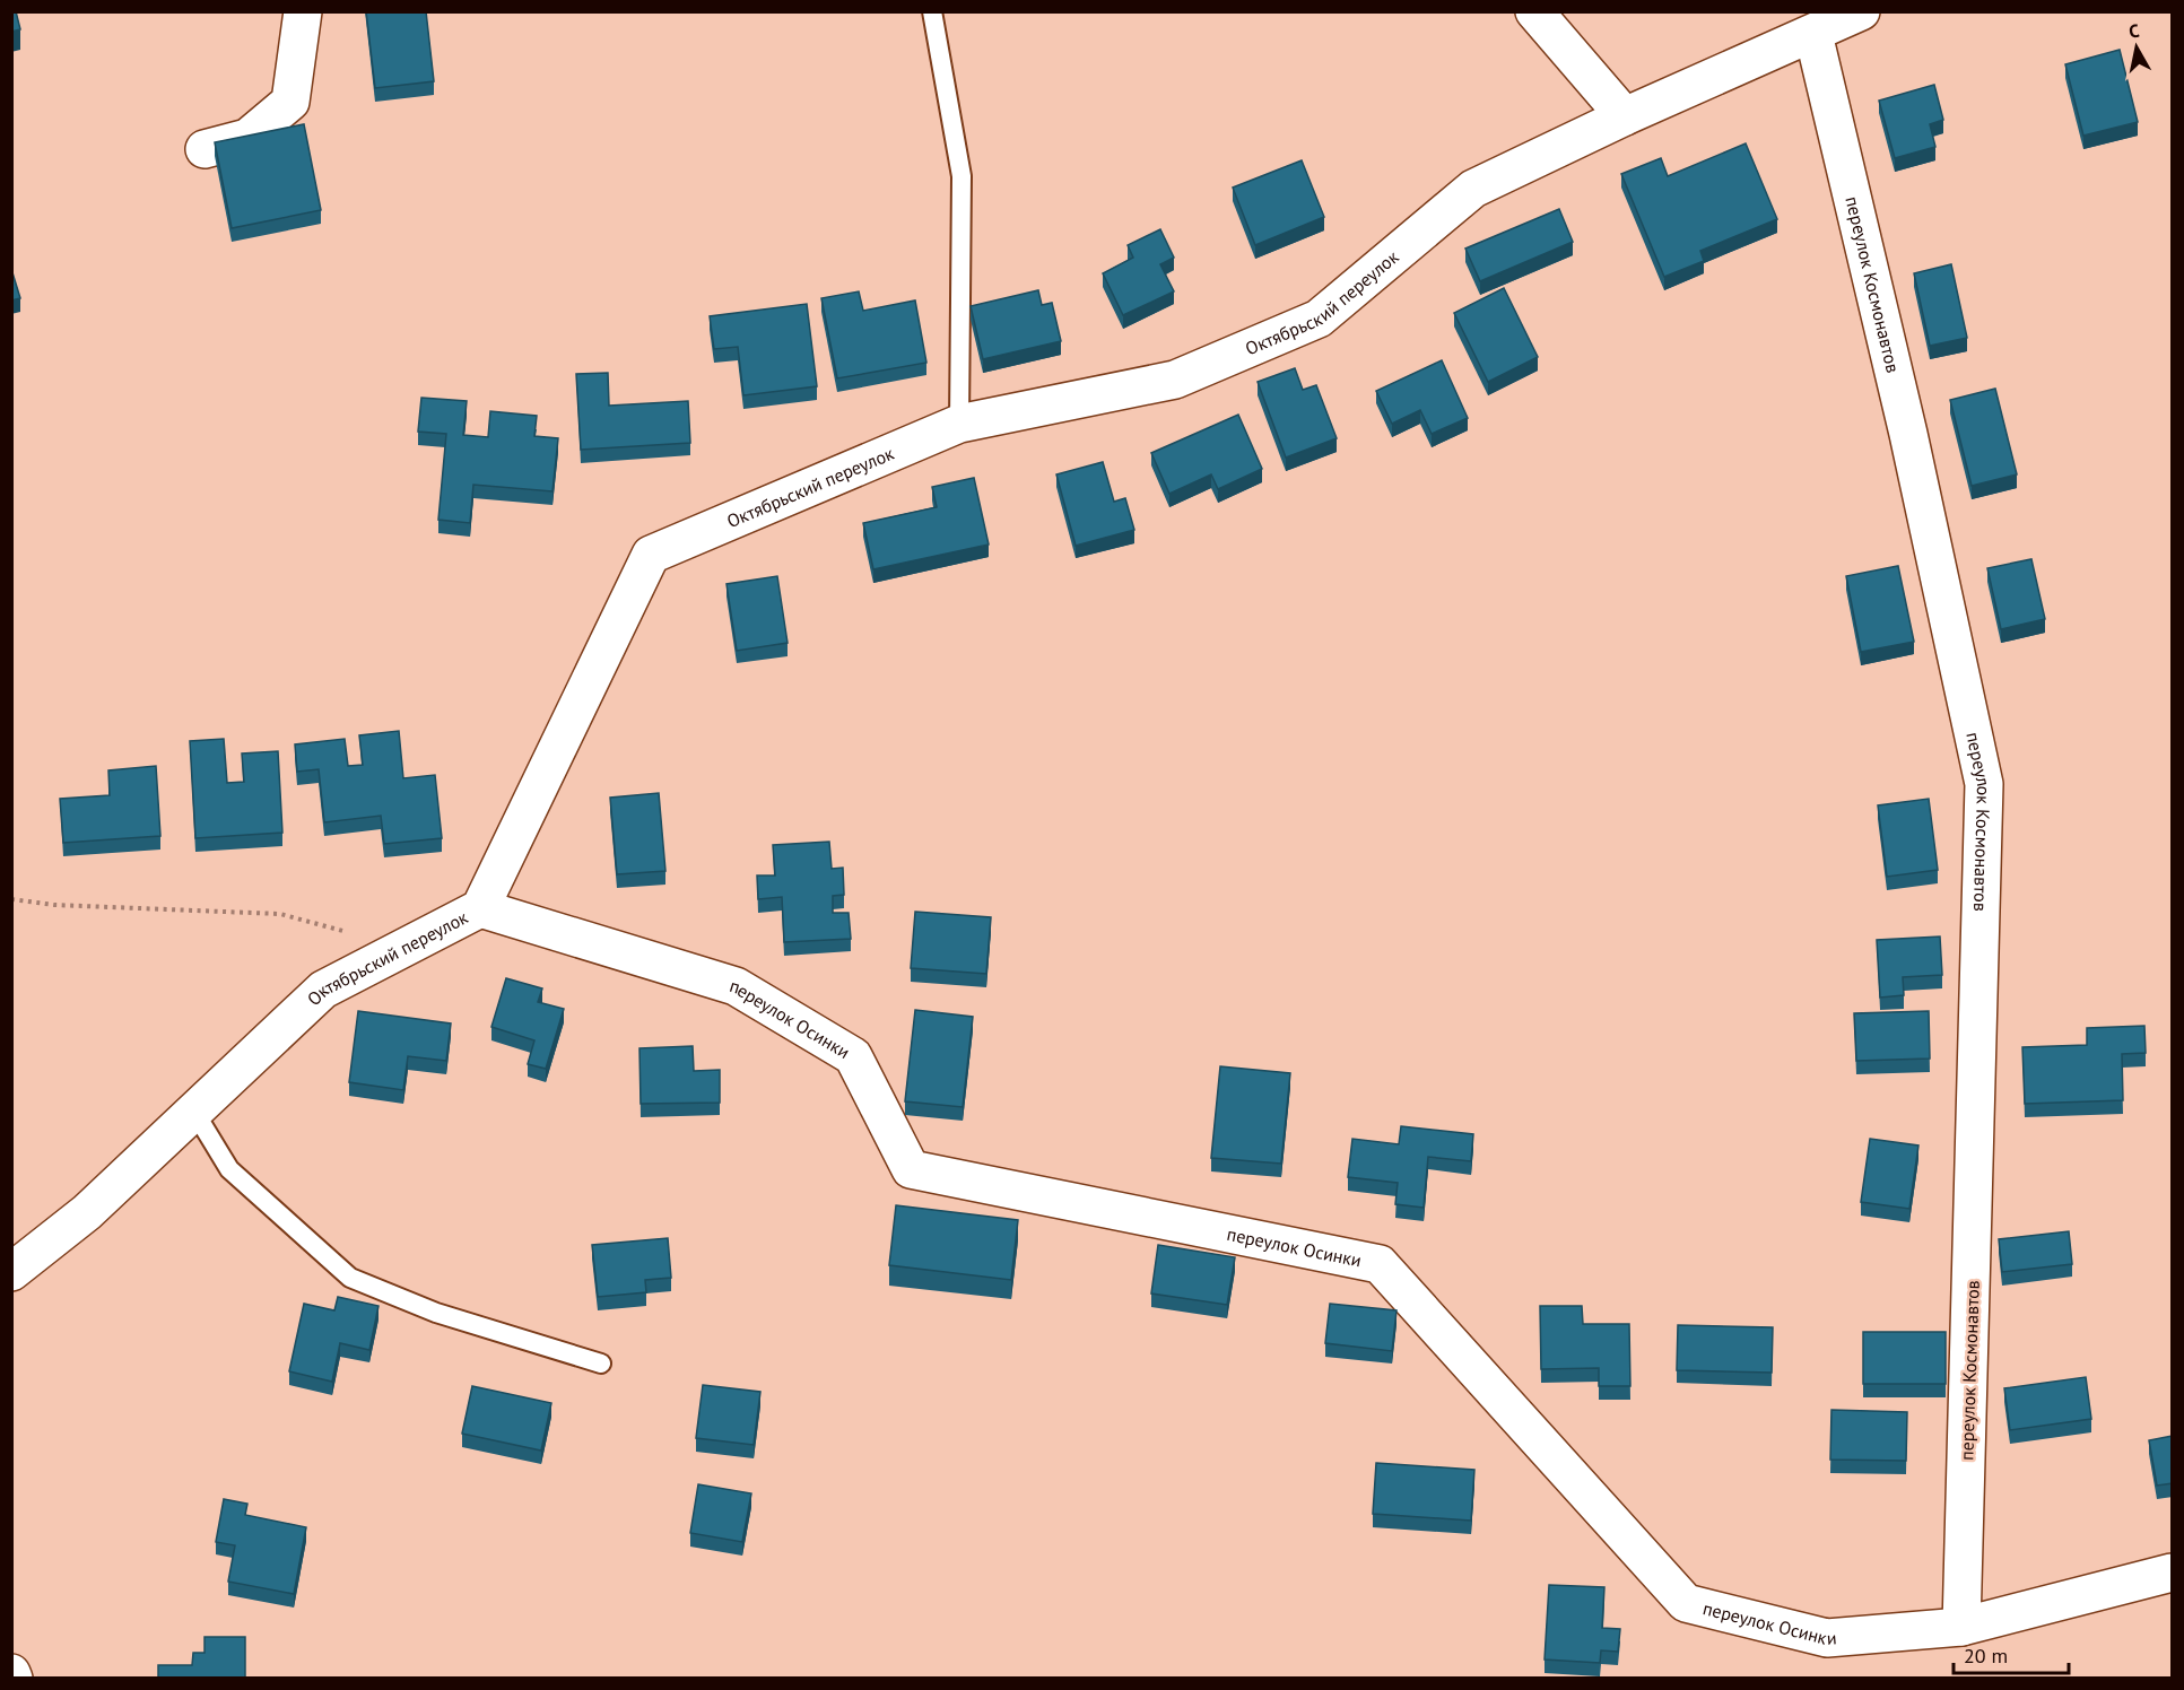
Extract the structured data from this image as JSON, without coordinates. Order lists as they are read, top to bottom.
{
  "streets": {
    "street": ["переулок Космонавтов", "Октябрьский переулок", "переулок Осинки"]
  },
  "crossings": [
    ["переулок Космонавтов", "Октябрьский переулок"],
    ["переулок Космонавтов", "переулок Осинки"],
    ["Октябрьский переулок", "переулок Осинки"]
  ],
  "scale_bar": "20 m",
  "north": "top"
}
